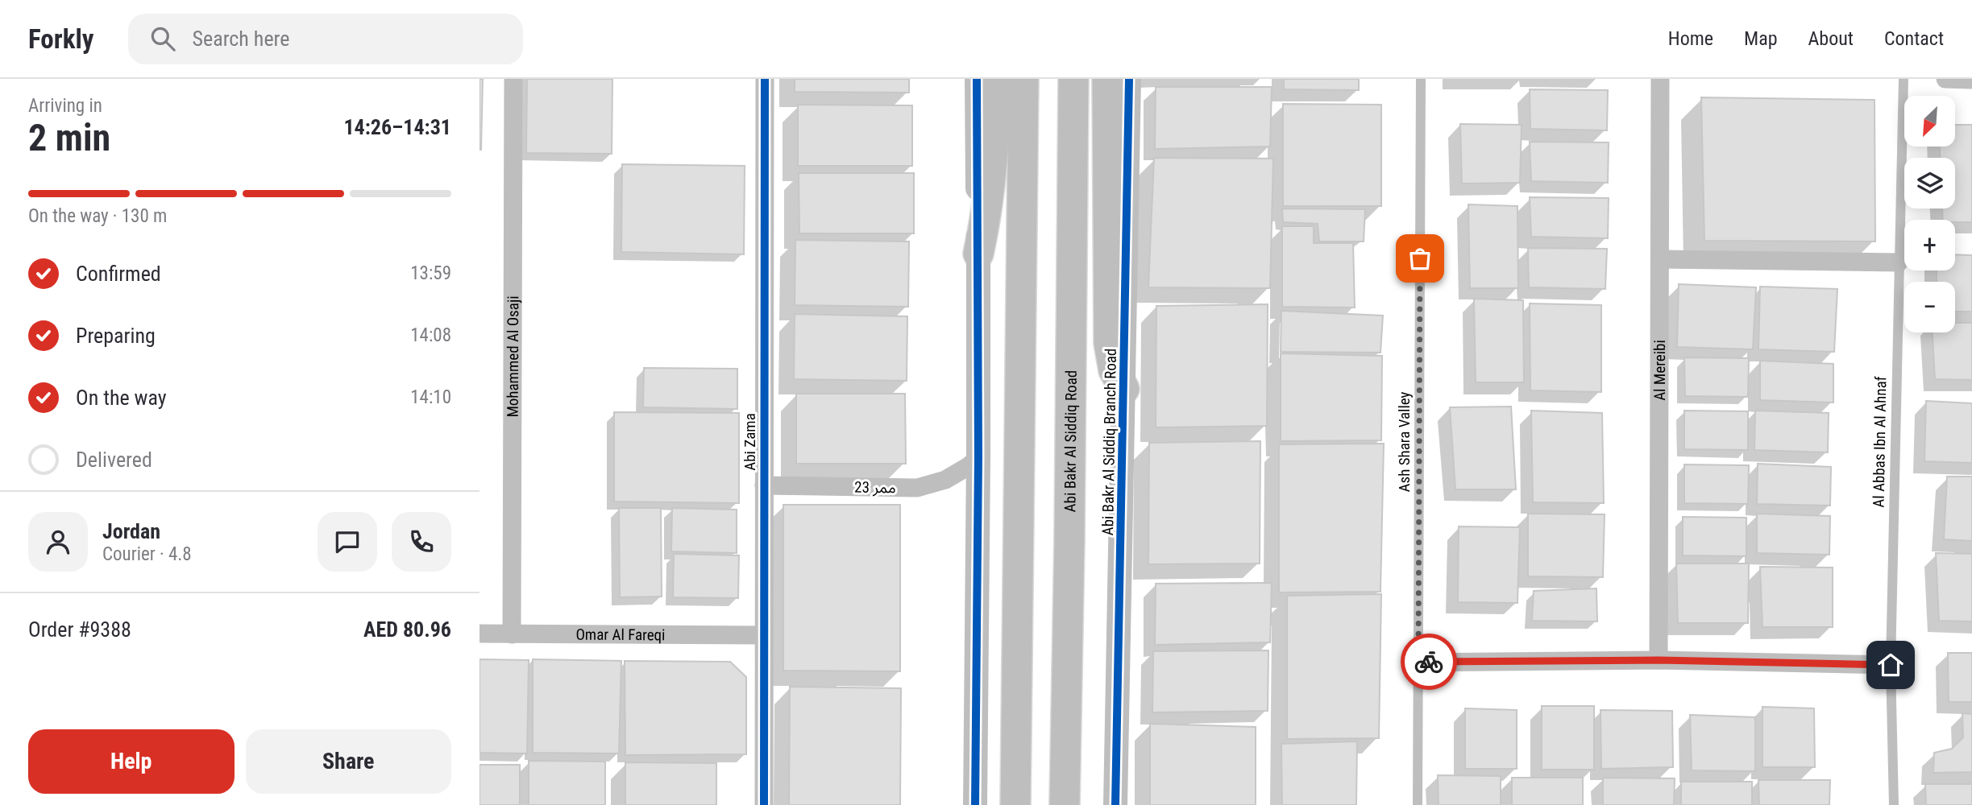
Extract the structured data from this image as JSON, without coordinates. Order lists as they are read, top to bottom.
{
  "streets": {
    "main road": ["Abi Bakr Al Siddiq Road"],
    "street": [
      "Mohammed Al Osaji",
      "Al Mereibi",
      "Abi Zama",
      "Abi Bakr Al Siddiq Branch Road",
      "ممر 23",
      "Omar Al Fareqi"
    ],
    "lane": ["Ash Shara Valley", "Al Abbas Ibn Al Ahnaf"]
  },
  "crossings": [
    ["Mohammed Al Osaji", "Omar Al Fareqi"],
    ["Abi Zama", "ممر 23"],
    ["Abi Zama", "Omar Al Fareqi"]
  ],
  "north": "bottom left",
  "page": {
    "header": "Forkly",
    "search": "Search here",
    "nav": [
      "Home",
      "Map",
      "About",
      "Contact"
    ],
    "heading": ["2 min", "Arriving in", "14:26–14:31"],
    "panel": [
      "Jordan",
      "Courier · 4.8",
      "Order #9388",
      "AED 80.96"
    ],
    "map_buttons": ["+", "−"],
    "bar": "On the way · 130 m",
    "list": [
      ["Confirmed", "13:59"],
      ["Preparing", "14:08"],
      ["On the way", "14:10"],
      "Delivered"
    ],
    "buttons": ["Help", "Share"]
  }
}
